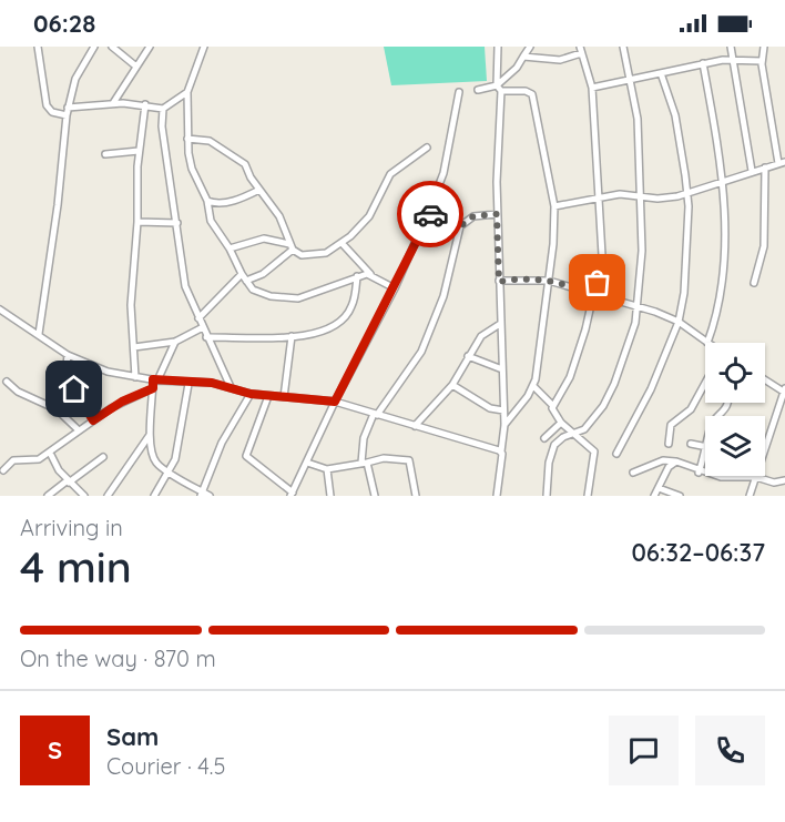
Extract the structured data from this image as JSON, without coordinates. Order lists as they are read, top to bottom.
{
  "page": {
    "status": "06:28",
    "heading": ["4 min", "Arriving in", "06:32–06:37"],
    "panel": ["Sam", "Courier · 4.5"],
    "bar": "On the way · 870 m",
    "round": "S"
  }
}
